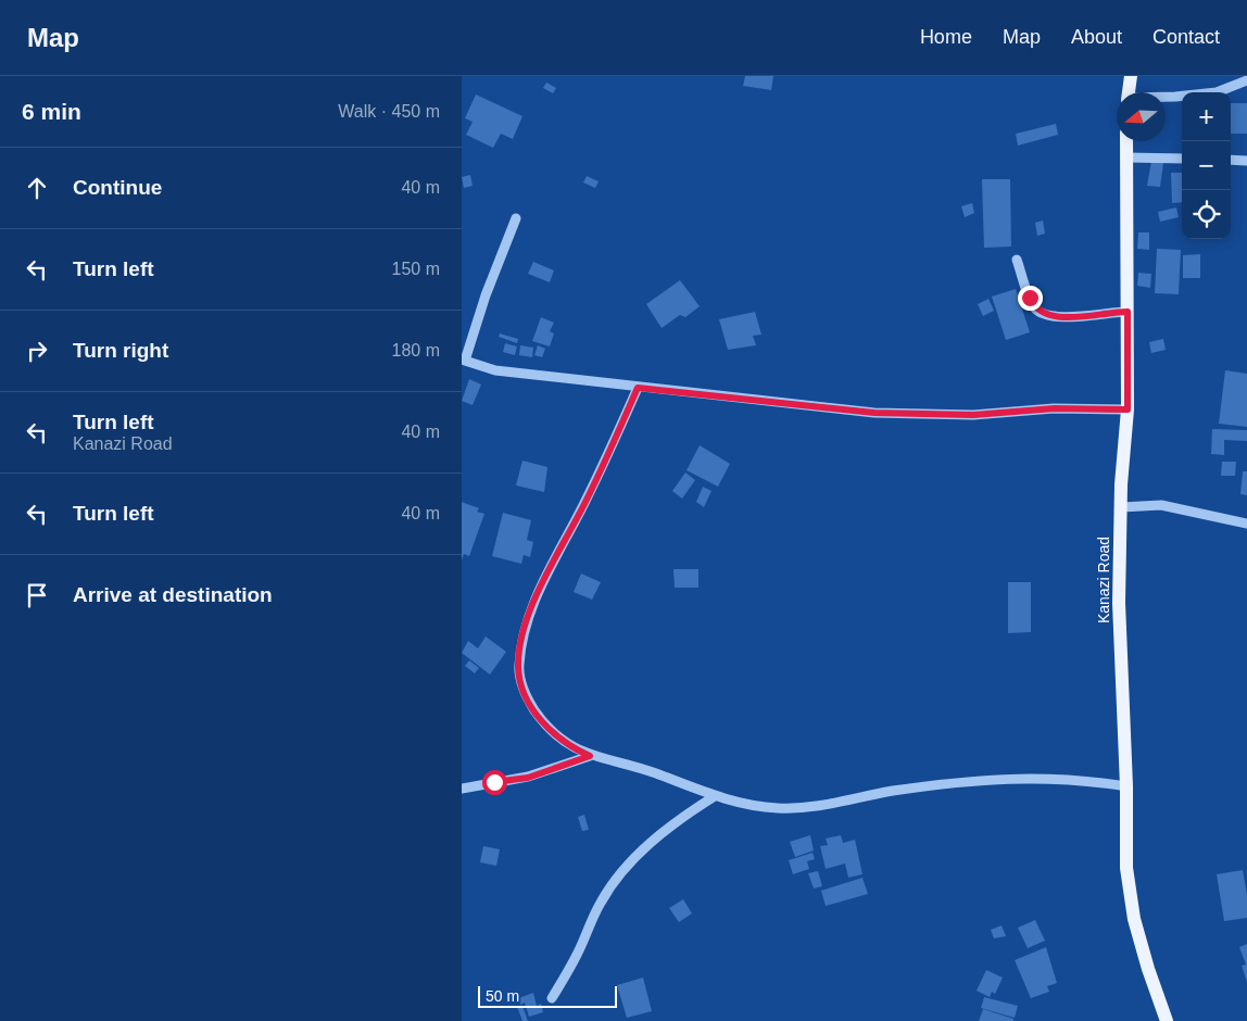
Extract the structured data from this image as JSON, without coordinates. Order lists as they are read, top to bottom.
{
  "streets": {
    "main road": ["Kanazi Road"]
  },
  "scale_bar": "50 m",
  "north": "left",
  "page": {
    "header": "Map",
    "nav": [
      "Home",
      "Map",
      "About",
      "Contact"
    ],
    "heading": ["6 min", "Walk · 450 m"],
    "map_buttons": ["+", "−"],
    "list": [
      ["Continue", "40 m"],
      ["Turn left", "150 m"],
      ["Turn right", "180 m"],
      ["Turn left", "Kanazi Road", "40 m"],
      ["Turn left", "40 m"],
      "Arrive at destination"
    ],
    "scale": "50 m"
  }
}
